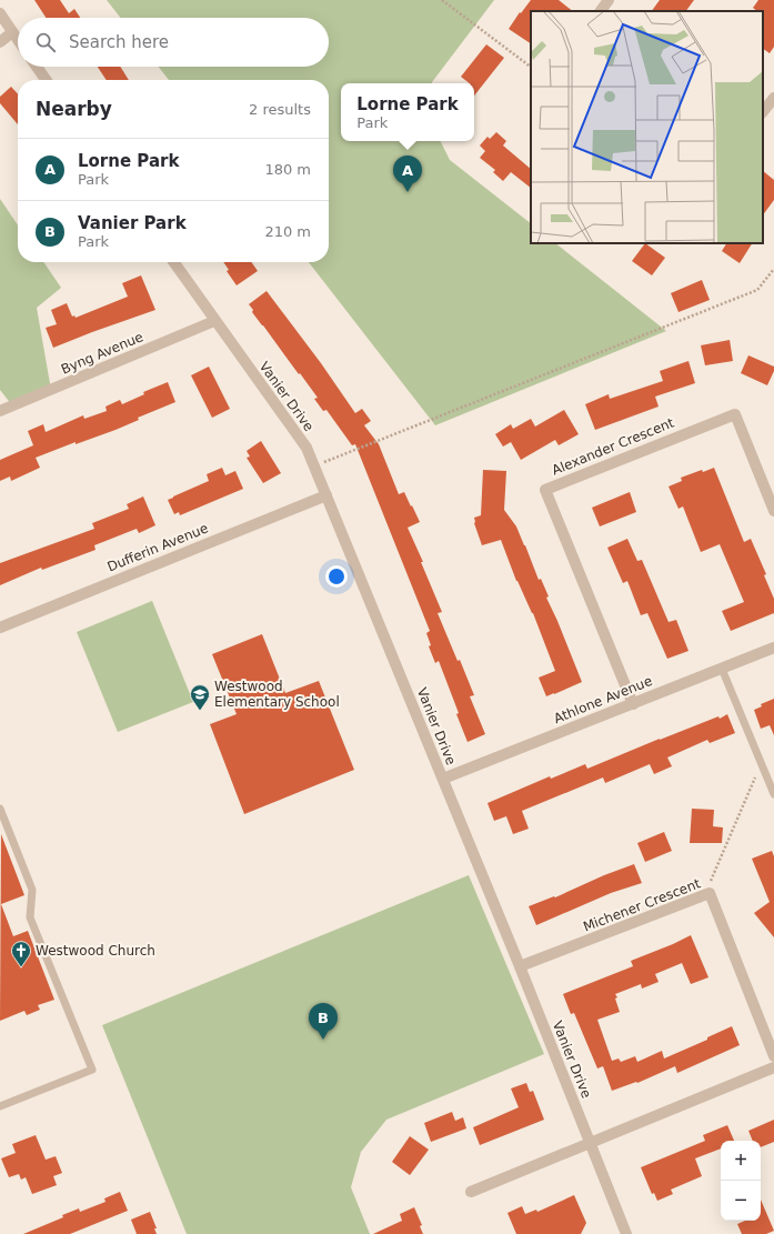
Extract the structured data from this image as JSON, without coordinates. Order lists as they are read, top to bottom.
{
  "streets": {
    "street": [
      "Byng Avenue",
      "Vanier Drive",
      "Alexander Crescent",
      "Dufferin Avenue",
      "Athlone Avenue",
      "Michener Crescent"
    ]
  },
  "crossings": [
    ["Byng Avenue", "Vanier Drive"],
    ["Vanier Drive", "Dufferin Avenue"],
    ["Vanier Drive", "Athlone Avenue"],
    ["Vanier Drive", "Michener Crescent"],
    ["Alexander Crescent", "Athlone Avenue"]
  ],
  "places": {
    "school or university": ["Westwood Elementary School"],
    "church": ["Westwood Church"]
  },
  "page": {
    "search": "Search here",
    "heading": ["Nearby", "2 results"],
    "popup": ["Lorne Park", "Park"],
    "list": [
      {
        "mark": "A",
        "name": "Lorne Park",
        "note": "Park",
        "value": "180 m"
      },
      {
        "mark": "B",
        "name": "Vanier Park",
        "note": "Park",
        "value": "210 m"
      }
    ],
    "pins": ["A", "B"],
    "map_buttons": ["+", "−"]
  }
}
